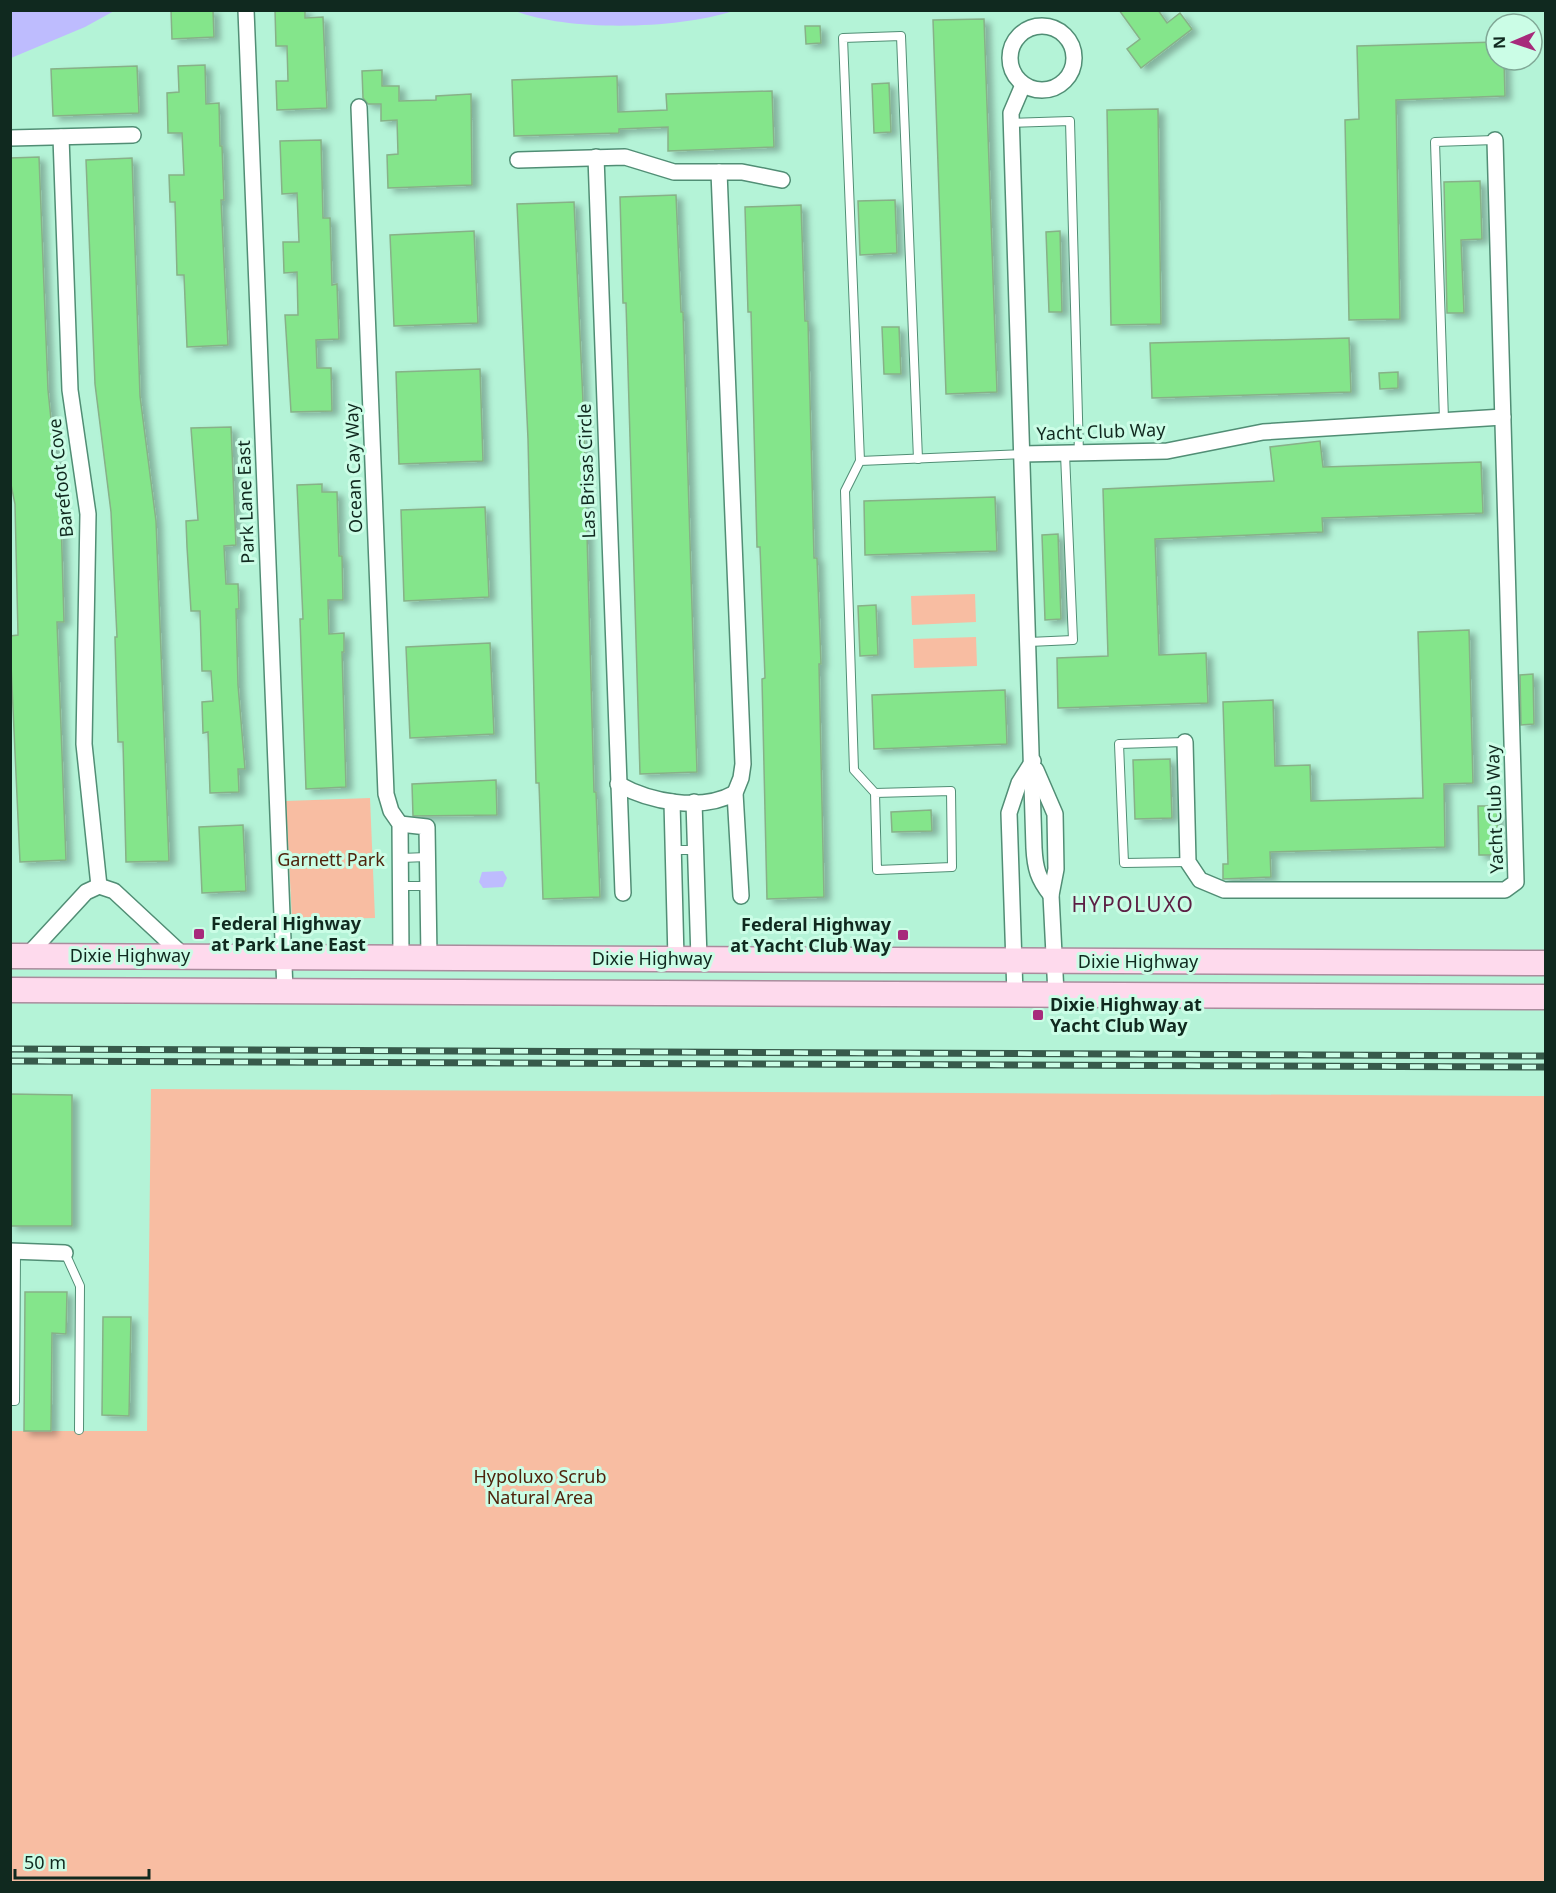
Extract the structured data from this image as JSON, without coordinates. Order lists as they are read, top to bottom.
{
  "streets": {
    "main road": ["Dixie Highway"],
    "street": [
      "Yacht Club Way",
      "Ocean Cay Way",
      "Las Brisas Circle",
      "Barefoot Cove",
      "Park Lane East"
    ]
  },
  "crossings": [
    ["Yacht Club Way", "Dixie Highway"],
    ["Ocean Cay Way", "Dixie Highway"],
    ["Park Lane East", "Dixie Highway"]
  ],
  "districts": ["HYPOLUXO"],
  "parks": ["Garnett Park", "Hypoluxo Scrub Natural Area"],
  "places": {
    "transit": ["Federal Highway at Park Lane East", "Federal Highway at Yacht Club Way", "Dixie Highway at Yacht Club Way"]
  },
  "scale_bar": "50 m",
  "north": "left"
}
